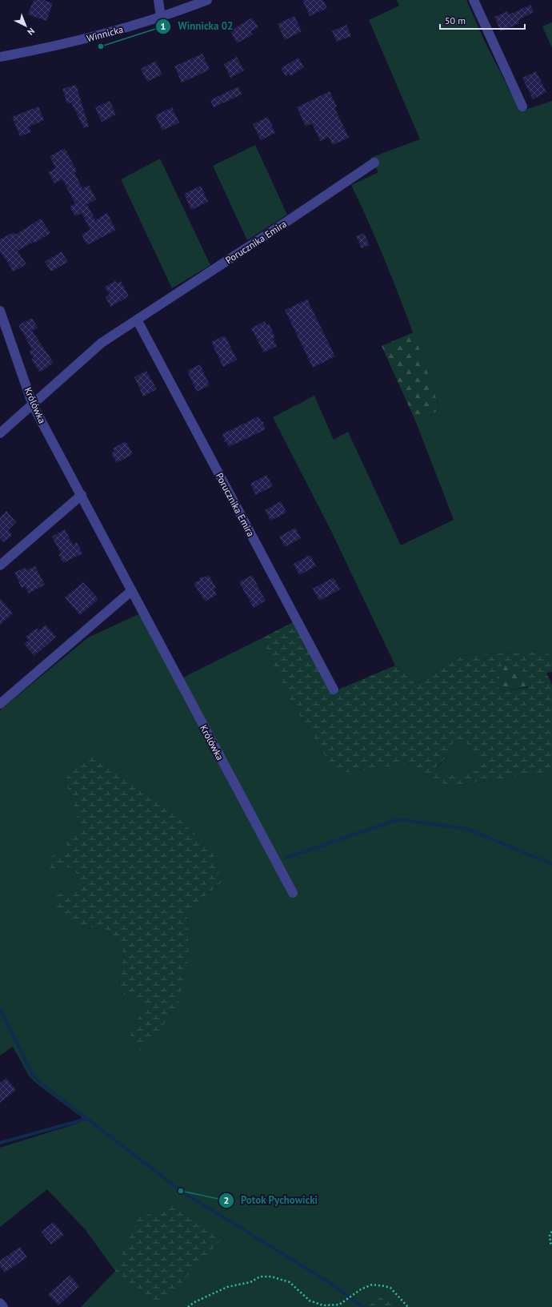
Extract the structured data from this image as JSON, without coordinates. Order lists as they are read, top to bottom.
{
  "streets": {
    "street": ["Winnicka", "Porucznika Emira", "Królówka"]
  },
  "crossings": [
    ["Porucznika Emira", "Królówka"]
  ],
  "places": ["Winnicka 02", "Potok Pychowicki"],
  "scale_bar": "50 m",
  "north": "bottom right"
}
